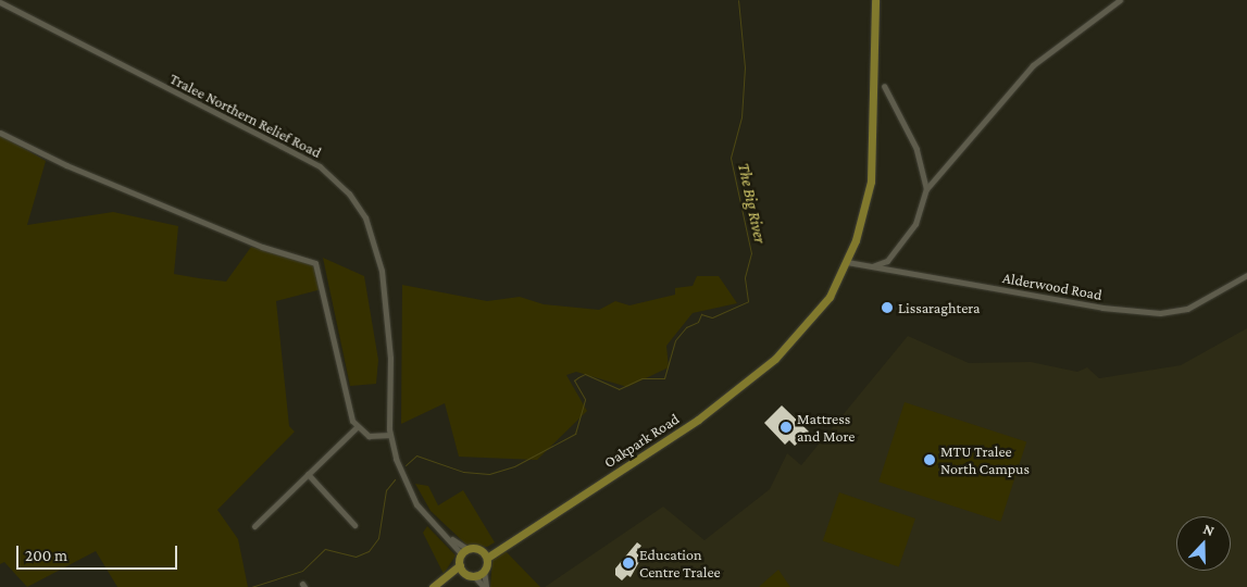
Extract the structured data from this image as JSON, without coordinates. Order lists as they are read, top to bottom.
{
  "streets": {
    "main road": ["Oakpark Road"],
    "street": ["Tralee Northern Relief Road", "Alderwood Road"]
  },
  "crossings": [
    ["Alderwood Road", "Oakpark Road"]
  ],
  "water": ["The Big River"],
  "places": [
    "Lissaraghtera",
    "Mattress and More",
    "MTU Tralee North Campus",
    "Education Centre Tralee"
  ],
  "scale_bar": "200 m",
  "north": "top"
}
